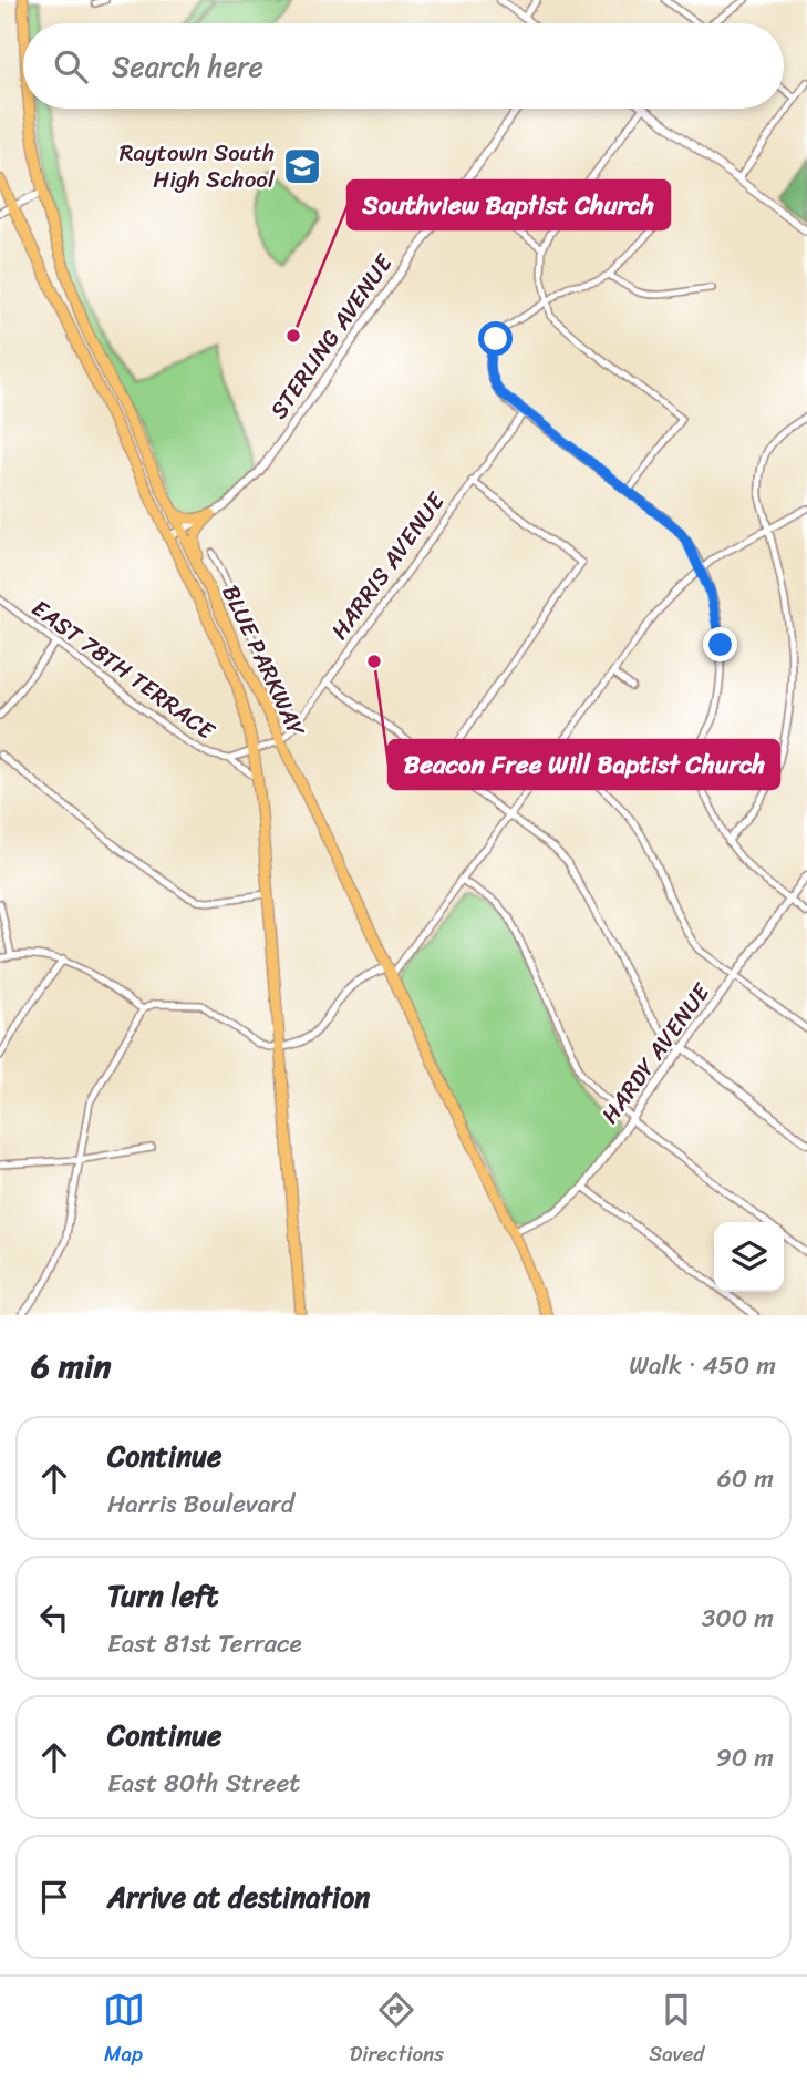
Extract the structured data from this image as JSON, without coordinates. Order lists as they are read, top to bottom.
{
  "streets": {
    "highway": ["BLUE PARKWAY"],
    "street": [
      "STERLING AVENUE",
      "HARRIS AVENUE",
      "EAST 78TH TERRACE",
      "HARDY AVENUE"
    ]
  },
  "crossings": [
    ["STERLING AVENUE", "BLUE PARKWAY"],
    ["HARRIS AVENUE", "BLUE PARKWAY"],
    ["HARRIS AVENUE", "EAST 78TH TERRACE"],
    ["BLUE PARKWAY", "EAST 78TH TERRACE"],
    ["BLUE PARKWAY", "HARDY AVENUE"]
  ],
  "places": {
    "school or university": ["Raytown South High School"],
    "other": ["Southview Baptist Church", "Beacon Free Will Baptist Church"]
  },
  "page": {
    "search": "Search here",
    "heading": ["6 min", "Walk · 450 m"],
    "list": [
      ["Continue", "Harris Boulevard", "60 m"],
      ["Turn left", "East 81st Terrace", "300 m"],
      ["Continue", "East 80th Street", "90 m"],
      "Arrive at destination"
    ],
    "nav": ["Map", "Directions", "Saved"]
  }
}
